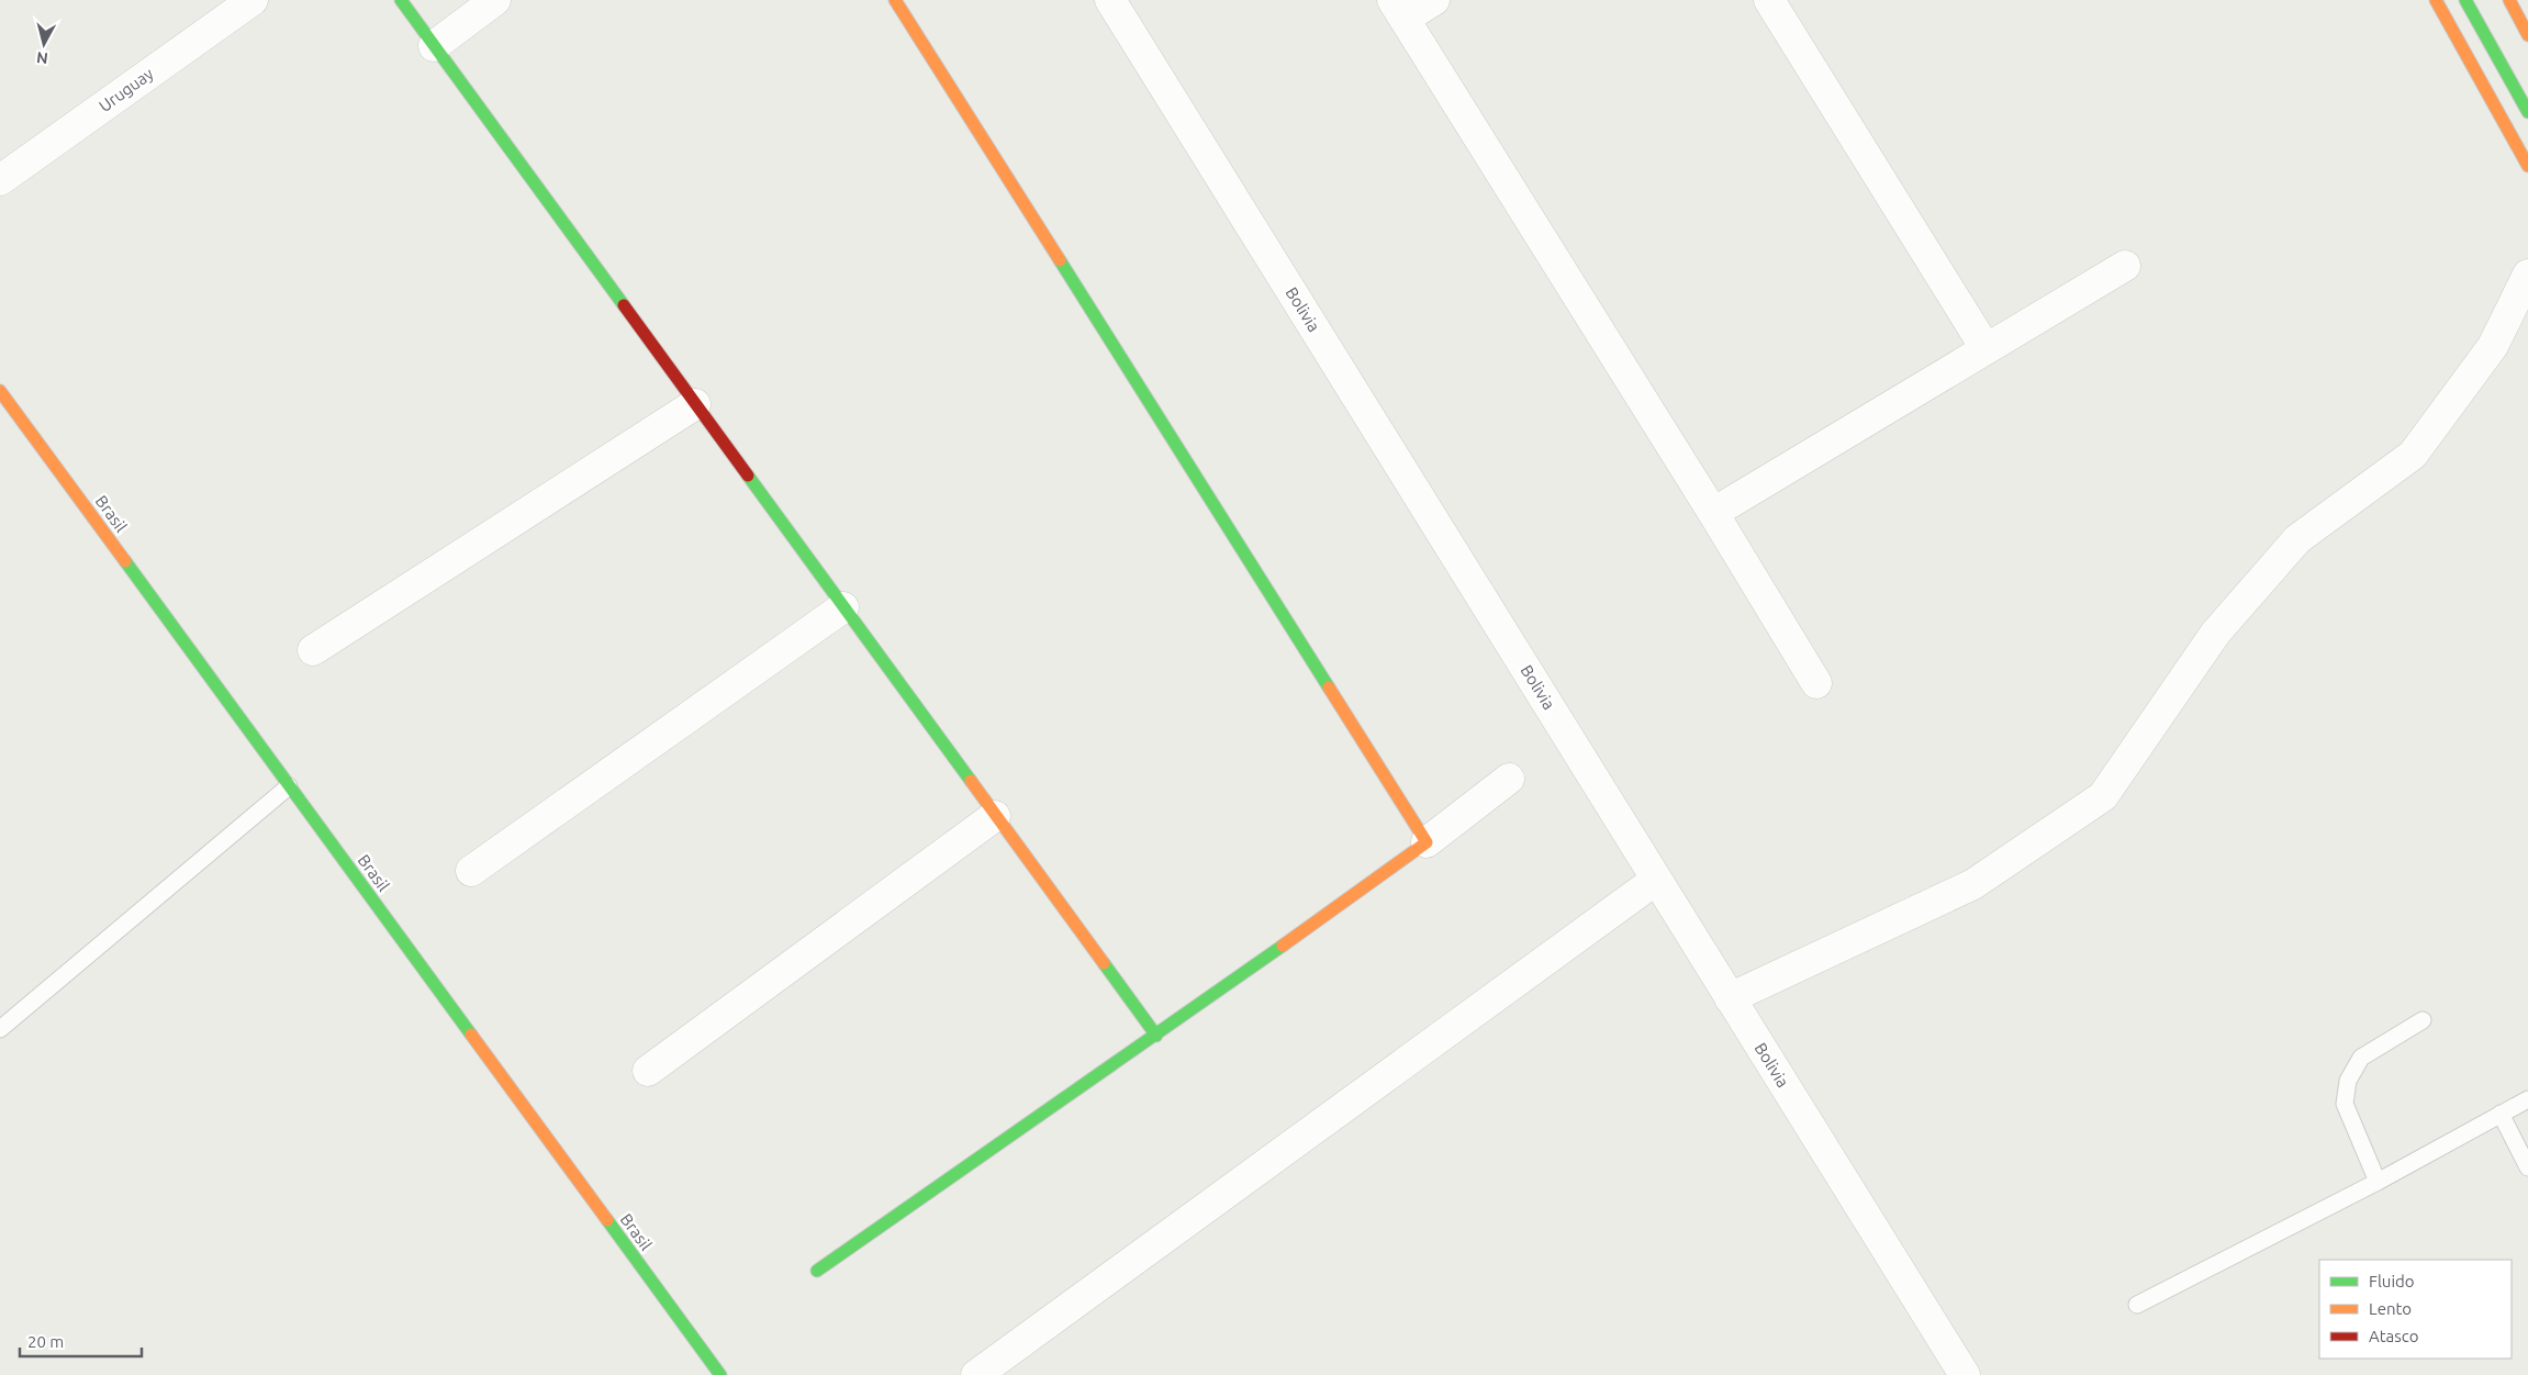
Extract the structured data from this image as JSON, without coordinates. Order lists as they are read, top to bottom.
{
  "streets": {
    "street": ["Uruguay", "Bolivia", "Brasil"]
  },
  "legend": ["Fluido", "Lento", "Atasco"],
  "scale_bar": "20 m",
  "north": "bottom"
}
